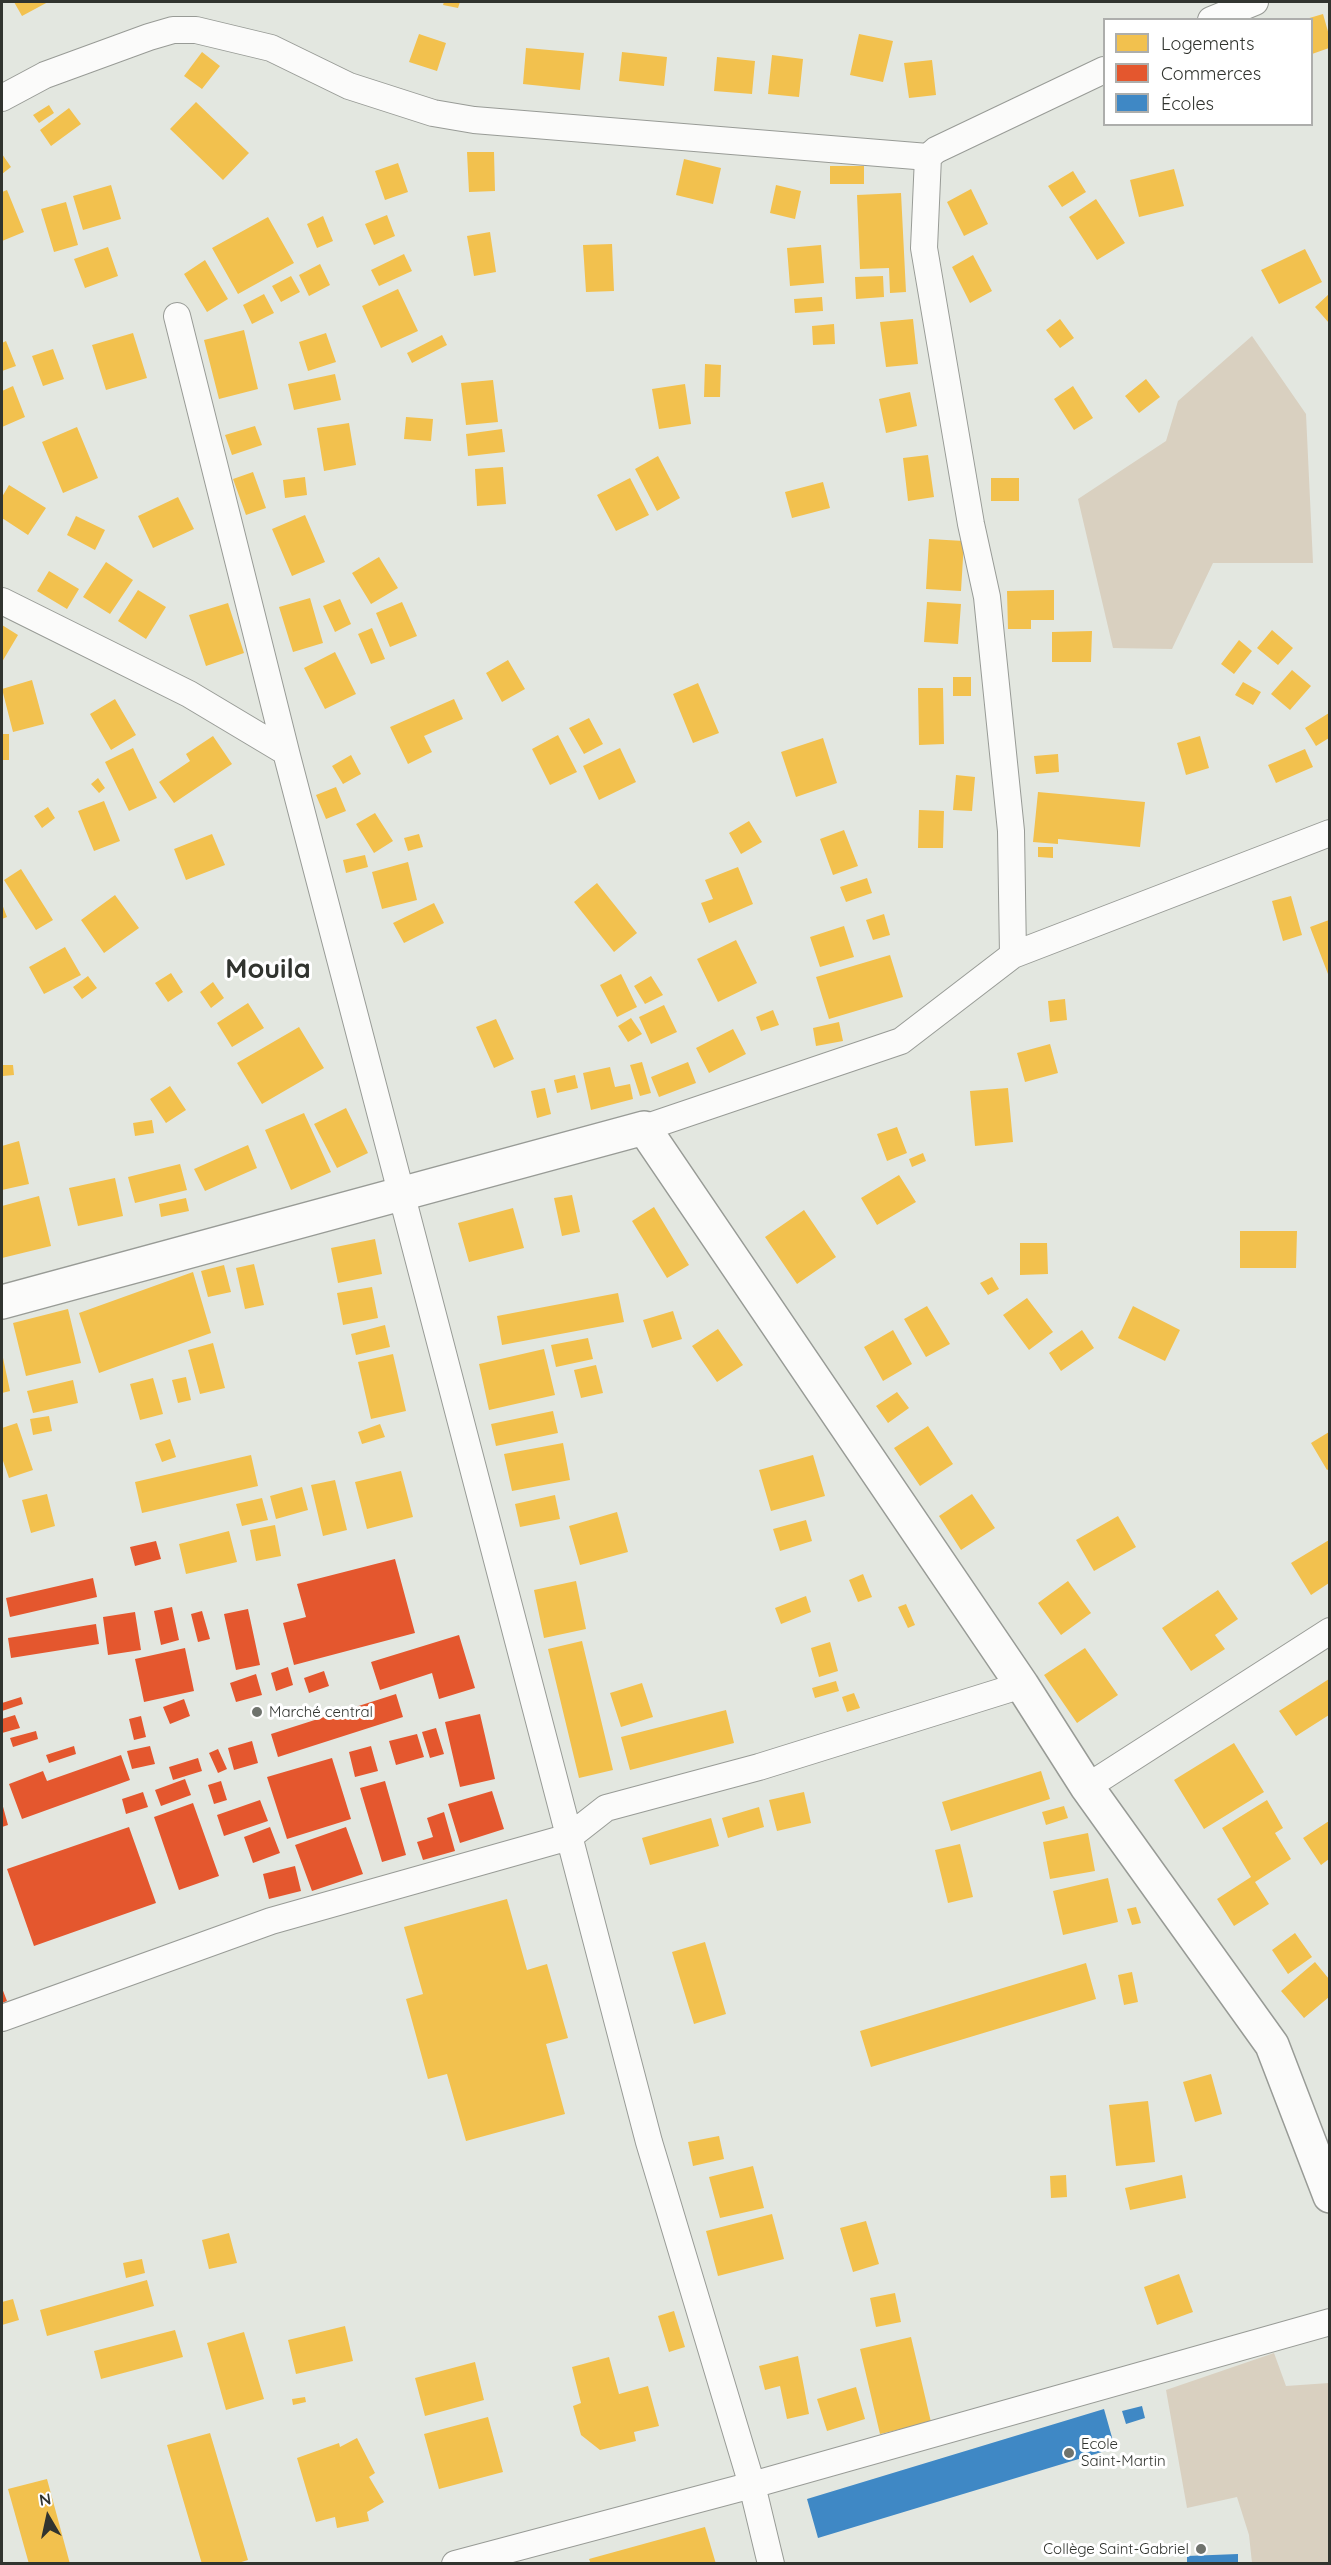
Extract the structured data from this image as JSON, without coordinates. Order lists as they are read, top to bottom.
{
  "districts": ["Mouila"],
  "places": ["Marché central", "Ecole Saint-Martin", "Collège Saint-Gabriel"],
  "legend": ["Logements", "Commerces", "Écoles"],
  "north": "top"
}
